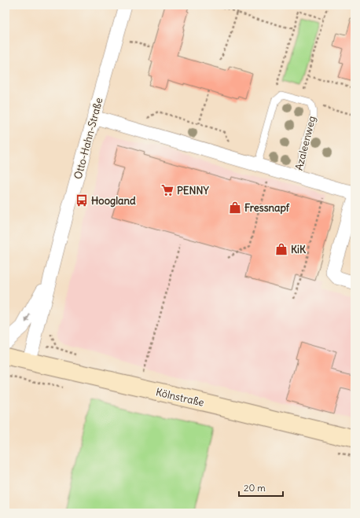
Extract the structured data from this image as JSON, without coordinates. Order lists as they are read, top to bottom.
{
  "streets": {
    "main road": ["Kölnstraße"],
    "street": ["Otto-Hahn-Straße", "Azaleenweg"]
  },
  "crossings": [
    ["Otto-Hahn-Straße", "Azaleenweg"],
    ["Otto-Hahn-Straße", "Kölnstraße"]
  ],
  "places": {
    "supermarket": ["PENNY"],
    "bus stop": ["Hoogland"],
    "shop": ["Fressnapf", "KiK"]
  },
  "scale_bar": "20 m"
}
